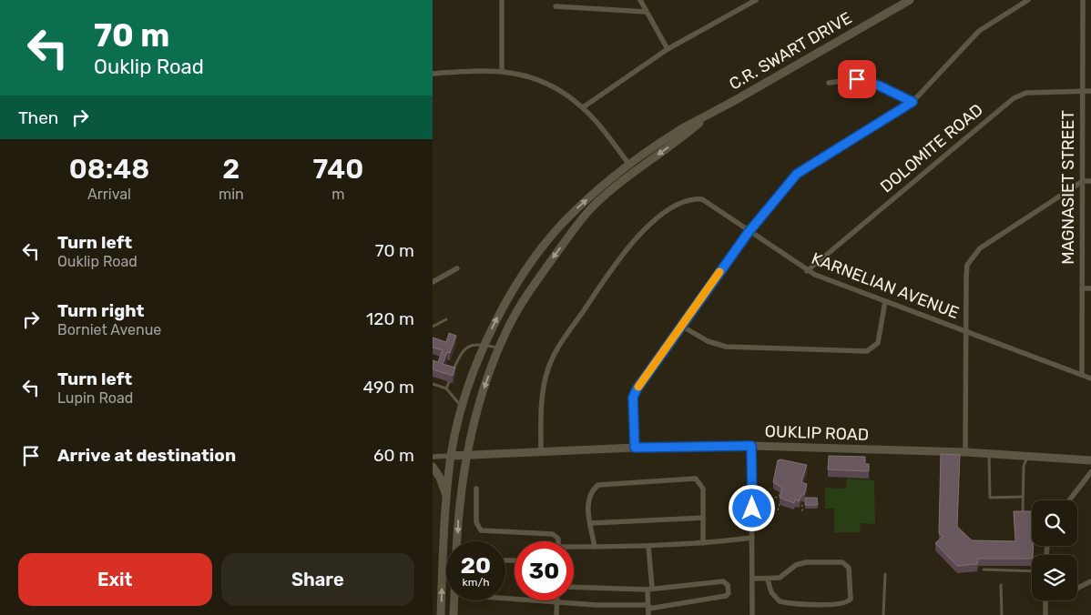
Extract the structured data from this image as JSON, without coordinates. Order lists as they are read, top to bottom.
{
  "streets": {
    "main road": ["C.R. SWART DRIVE", "OUKLIP ROAD"],
    "street": ["DOLOMITE ROAD", "MAGNASIET STREET", "KARNELIAN AVENUE"]
  },
  "crossings": [
    ["C.R. SWART DRIVE", "OUKLIP ROAD"],
    ["DOLOMITE ROAD", "MAGNASIET STREET"],
    ["DOLOMITE ROAD", "KARNELIAN AVENUE"],
    ["MAGNASIET STREET", "KARNELIAN AVENUE"],
    ["KARNELIAN AVENUE", "OUKLIP ROAD"]
  ],
  "page": {
    "turn": ["70 m", "Ouklip Road"],
    "then": "Then",
    "eta": [
      "08:48",
      "Arrival",
      "2",
      "min",
      "740",
      "m"
    ],
    "list": [
      {
        "name": "Turn left",
        "note": "Ouklip Road",
        "value": "70 m"
      },
      {
        "name": "Turn right",
        "note": "Borniet Avenue",
        "value": "120 m"
      },
      {
        "name": "Turn left",
        "note": "Lupin Road",
        "value": "490 m"
      },
      {
        "name": "Arrive at destination",
        "value": "60 m"
      }
    ],
    "speed": "20 km/h",
    "limit": "30",
    "buttons": ["Exit", "Share"]
  }
}
